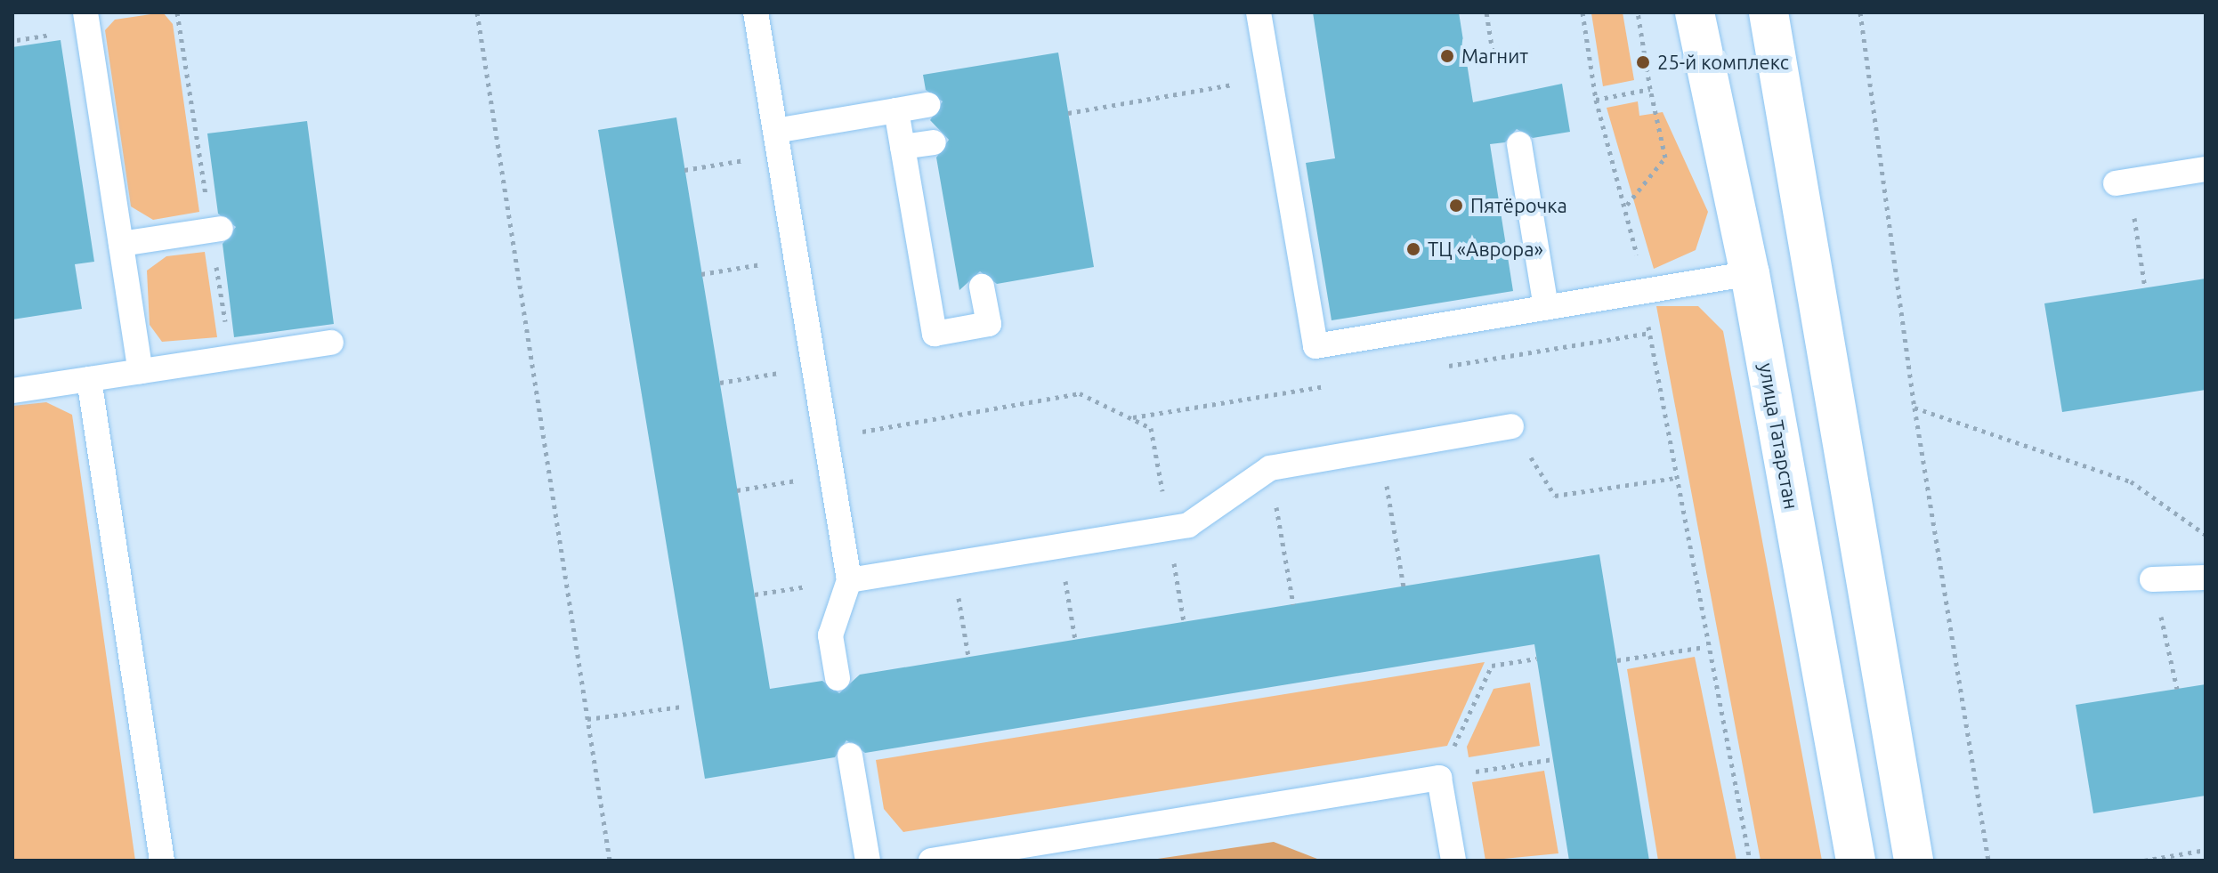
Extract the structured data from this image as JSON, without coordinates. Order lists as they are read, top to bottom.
{
  "streets": {
    "street": ["улица Татарстан"]
  },
  "places": [
    "Магнит",
    "25-й комплекс",
    "Пятёрочка",
    "ТЦ «Аврора»"
  ]
}
